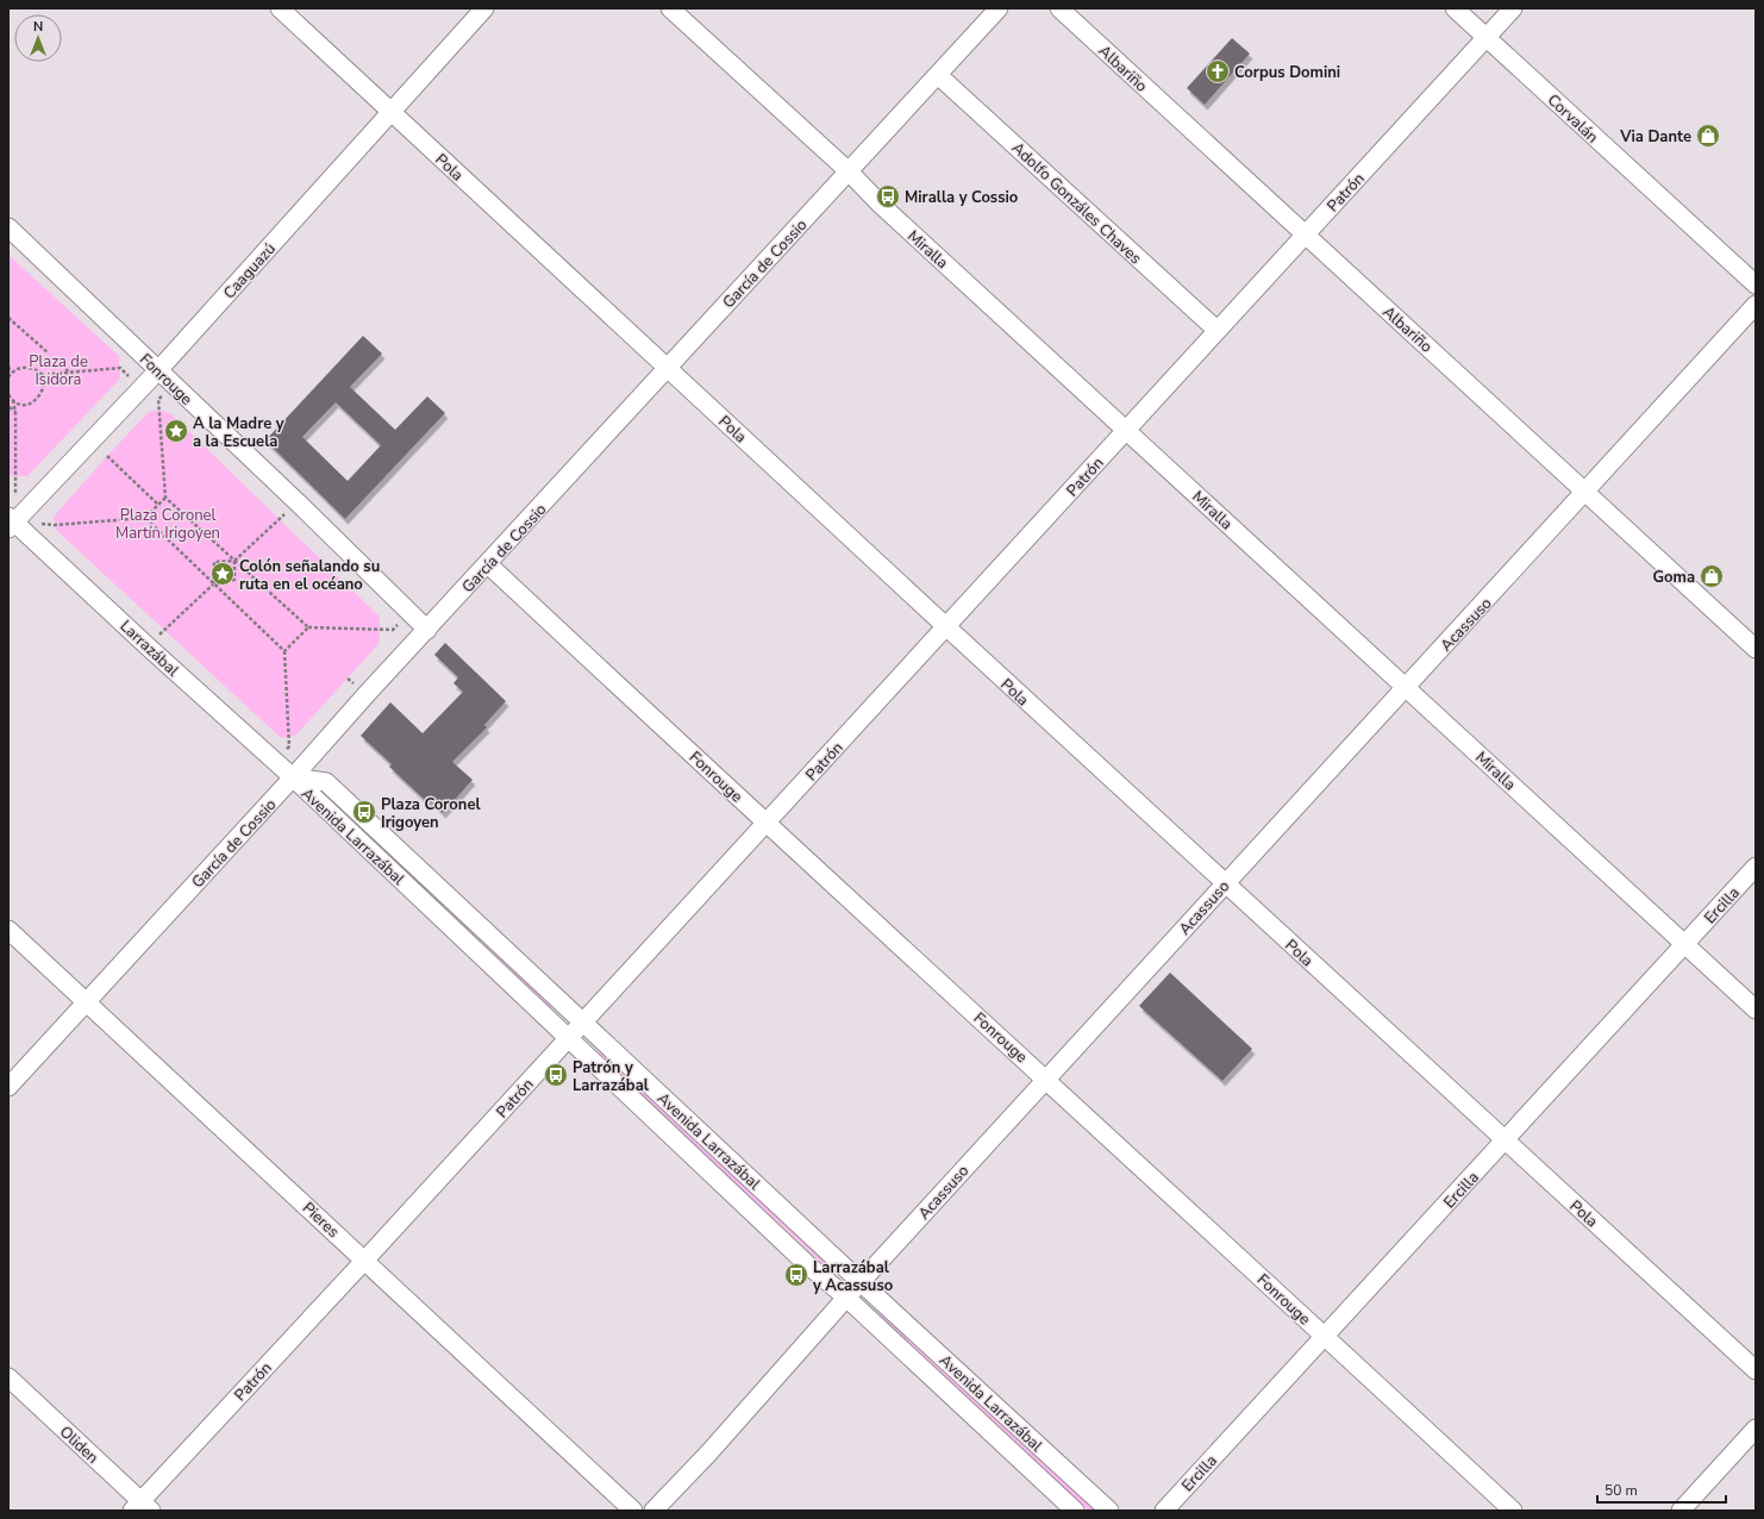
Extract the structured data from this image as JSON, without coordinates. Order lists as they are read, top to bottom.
{
  "streets": {
    "street": [
      "Albariño",
      "Corvalán",
      "Pola",
      "Patrón",
      "Adolfo Gonzáles Chaves",
      "Miralla",
      "García de Cossio",
      "Caaguazú",
      "Fonrouge",
      "Acassuso",
      "Larrazábal",
      "Avenida Larrazábal",
      "Ercilla",
      "Pieres",
      "Oliden"
    ]
  },
  "crossings": [
    ["Albariño", "Patrón"],
    ["Albariño", "Acassuso"],
    ["Corvalán", "Patrón"],
    ["Pola", "Patrón"],
    ["Pola", "García de Cossio"],
    ["Pola", "Caaguazú"],
    ["Pola", "Acassuso"],
    ["Pola", "Ercilla"],
    ["Patrón", "Adolfo Gonzáles Chaves"],
    ["Patrón", "Miralla"],
    ["Patrón", "Fonrouge"],
    ["Patrón", "Avenida Larrazábal"],
    ["Patrón", "Pieres"],
    ["Patrón", "Oliden"],
    ["Adolfo Gonzáles Chaves", "García de Cossio"],
    ["Miralla", "García de Cossio"],
    ["Miralla", "Acassuso"],
    ["Miralla", "Ercilla"],
    ["García de Cossio", "Fonrouge"],
    ["García de Cossio", "Larrazábal"],
    ["García de Cossio", "Avenida Larrazábal"],
    ["García de Cossio", "Pieres"],
    ["Caaguazú", "Fonrouge"],
    ["Caaguazú", "Larrazábal"],
    ["Fonrouge", "Acassuso"],
    ["Fonrouge", "Ercilla"],
    ["Acassuso", "Avenida Larrazábal"],
    ["Larrazábal", "Avenida Larrazábal"]
  ],
  "parks": ["Plaza de Isidora", "Plaza Coronel Martín Irigoyen"],
  "places": {
    "church": ["Corpus Domini"],
    "shop": ["Via Dante", "Goma"],
    "bus stop": [
      "Miralla y Cossio",
      "Plaza Coronel Irigoyen",
      "Patrón y Larrazábal",
      "Larrazábal y Acassuso"
    ],
    "place": ["A la Madre y a la Escuela", "Colón señalando su ruta en el océano"]
  },
  "scale_bar": "50 m",
  "north": "top"
}
